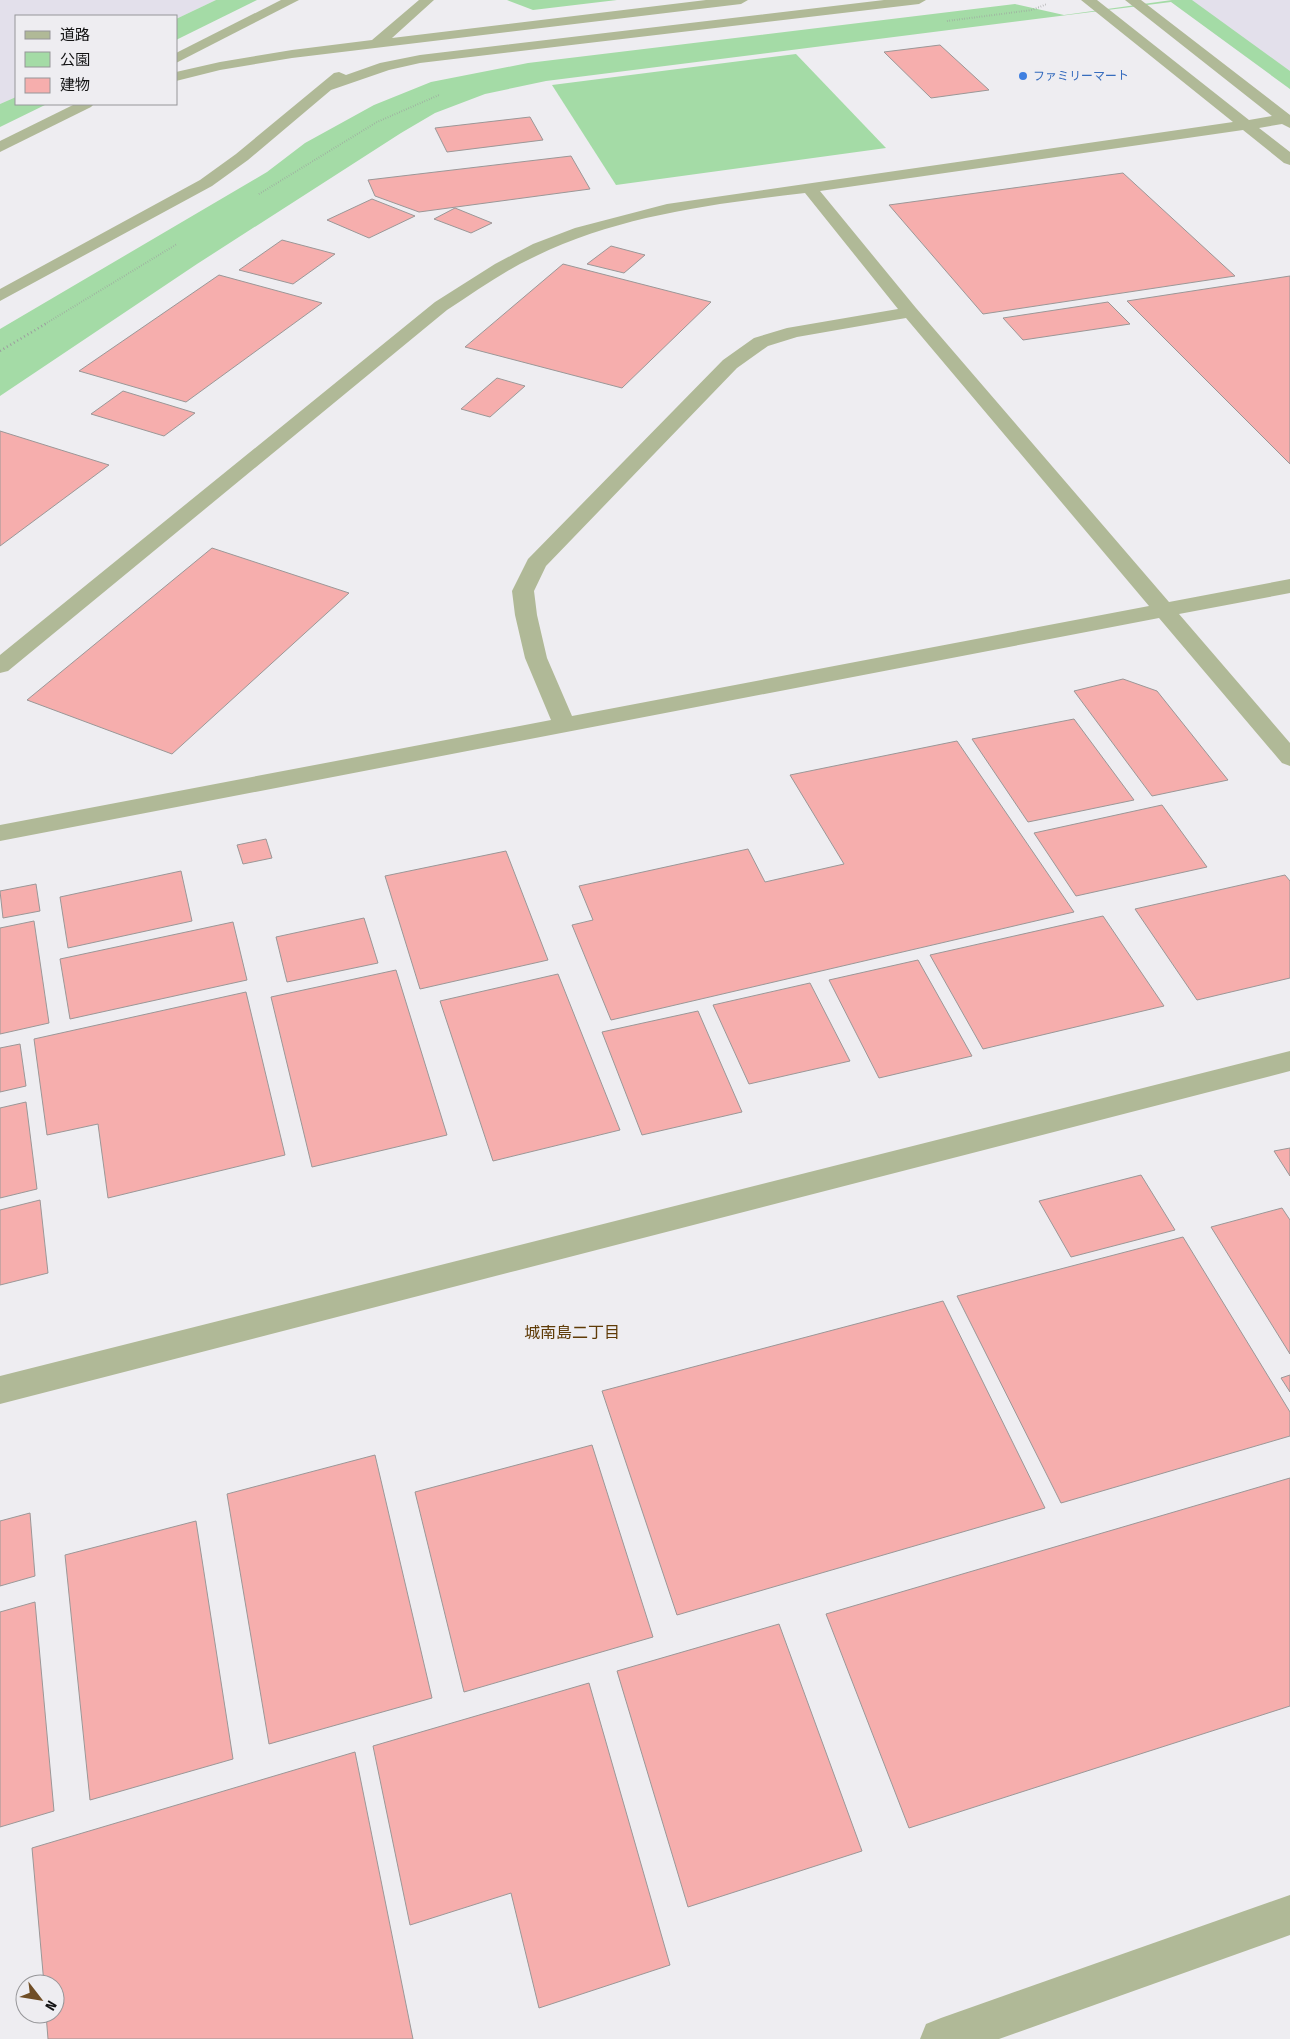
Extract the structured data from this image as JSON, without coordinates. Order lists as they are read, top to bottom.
{
  "districts": ["城南島二丁目"],
  "places": ["ファミリーマート"],
  "legend": ["道路", "公園", "建物"],
  "north": "bottom right"
}
